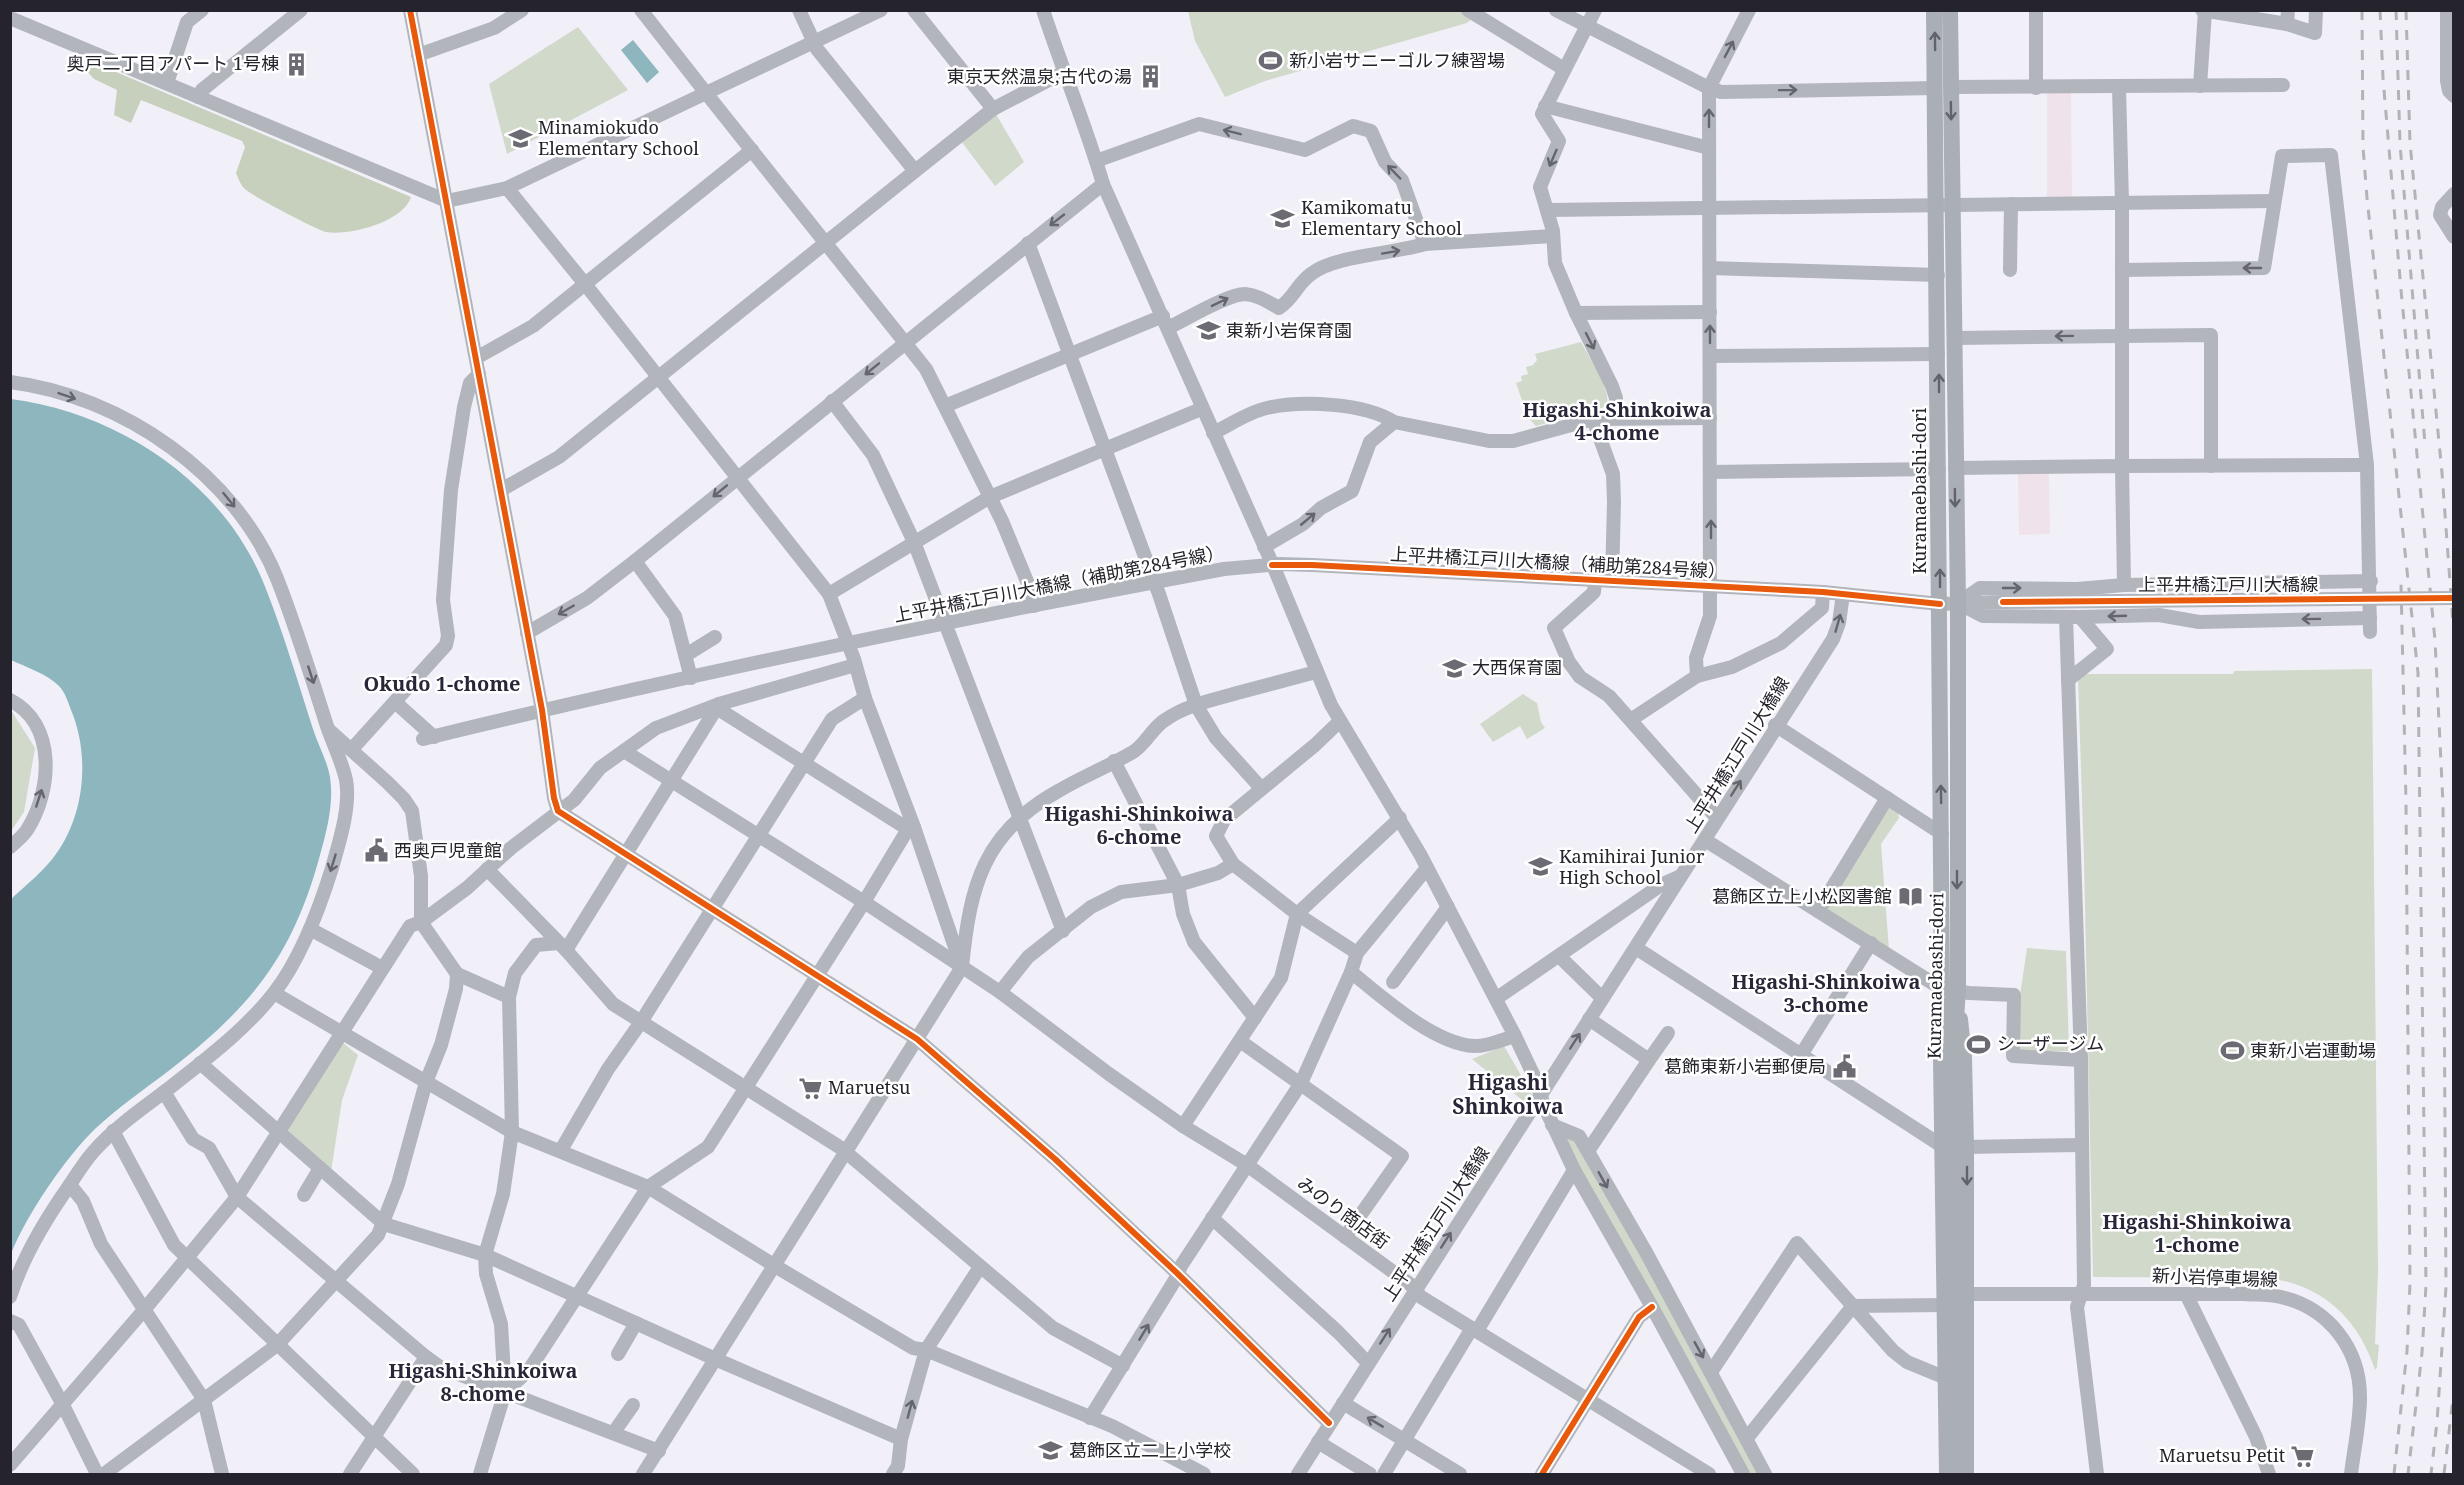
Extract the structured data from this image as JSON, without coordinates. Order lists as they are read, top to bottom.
{
  "streets": {
    "main road": ["Kuramaebashi-dori"],
    "street": [
      "上平井橋江戸川大橋線（補助第284号線）",
      "上平井橋江戸川大橋線",
      "みのり商店街",
      "新小岩停車場線"
    ]
  },
  "crossings": [
    ["Kuramaebashi-dori", "上平井橋江戸川大橋線"],
    ["上平井橋江戸川大橋線（補助第284号線）", "上平井橋江戸川大橋線"],
    ["上平井橋江戸川大橋線", "みのり商店街"]
  ],
  "districts": [
    "Higashi-Shinkoiwa 4-chome",
    "Okudo 1-chome",
    "Higashi-Shinkoiwa 6-chome",
    "Higashi-Shinkoiwa 3-chome",
    "Higashi Shinkoiwa",
    "Higashi-Shinkoiwa 1-chome",
    "Higashi-Shinkoiwa 8-chome"
  ],
  "places": {
    "sports": ["新小岩サニーゴルフ練習場", "シーザージム", "東新小岩運動場"],
    "building": ["奥戸二丁目アパート 1号棟", "東京天然温泉;古代の湯"],
    "school or university": [
      "Minamiokudo Elementary School",
      "Kamikomatu Elementary School",
      "東新小岩保育園",
      "大西保育園",
      "Kamihirai Junior High School",
      "葛飾区立二上小学校"
    ],
    "public building": ["西奥戸児童館", "葛飾東新小岩郵便局"],
    "library": ["葛飾区立上小松図書館"],
    "supermarket": ["Maruetsu", "Maruetsu Petit"]
  }
}
